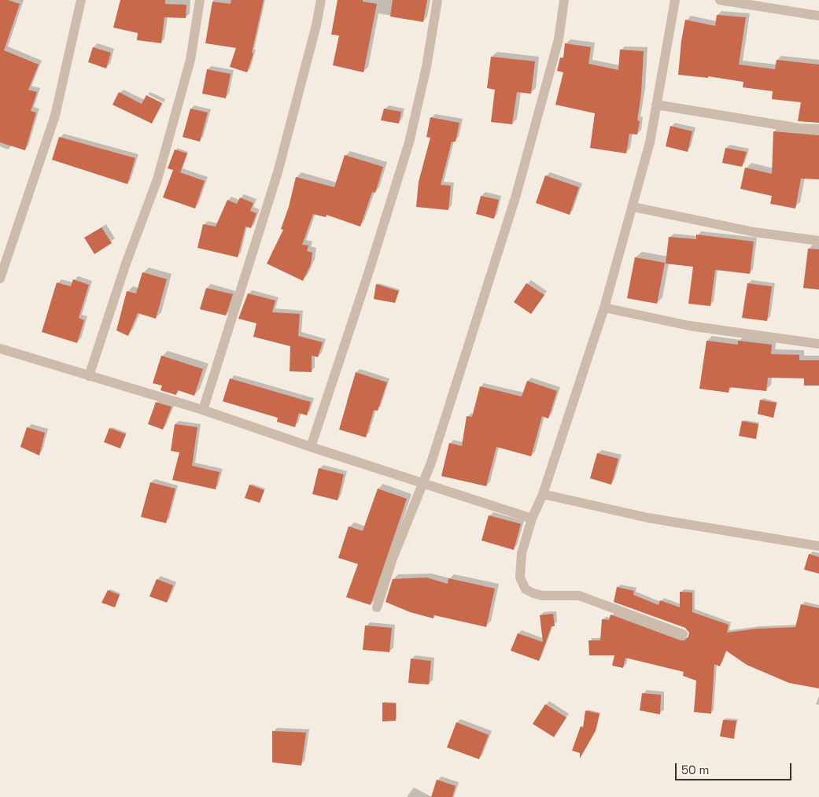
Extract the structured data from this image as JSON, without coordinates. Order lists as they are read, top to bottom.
{
  "scale_bar": "50 m"
}
